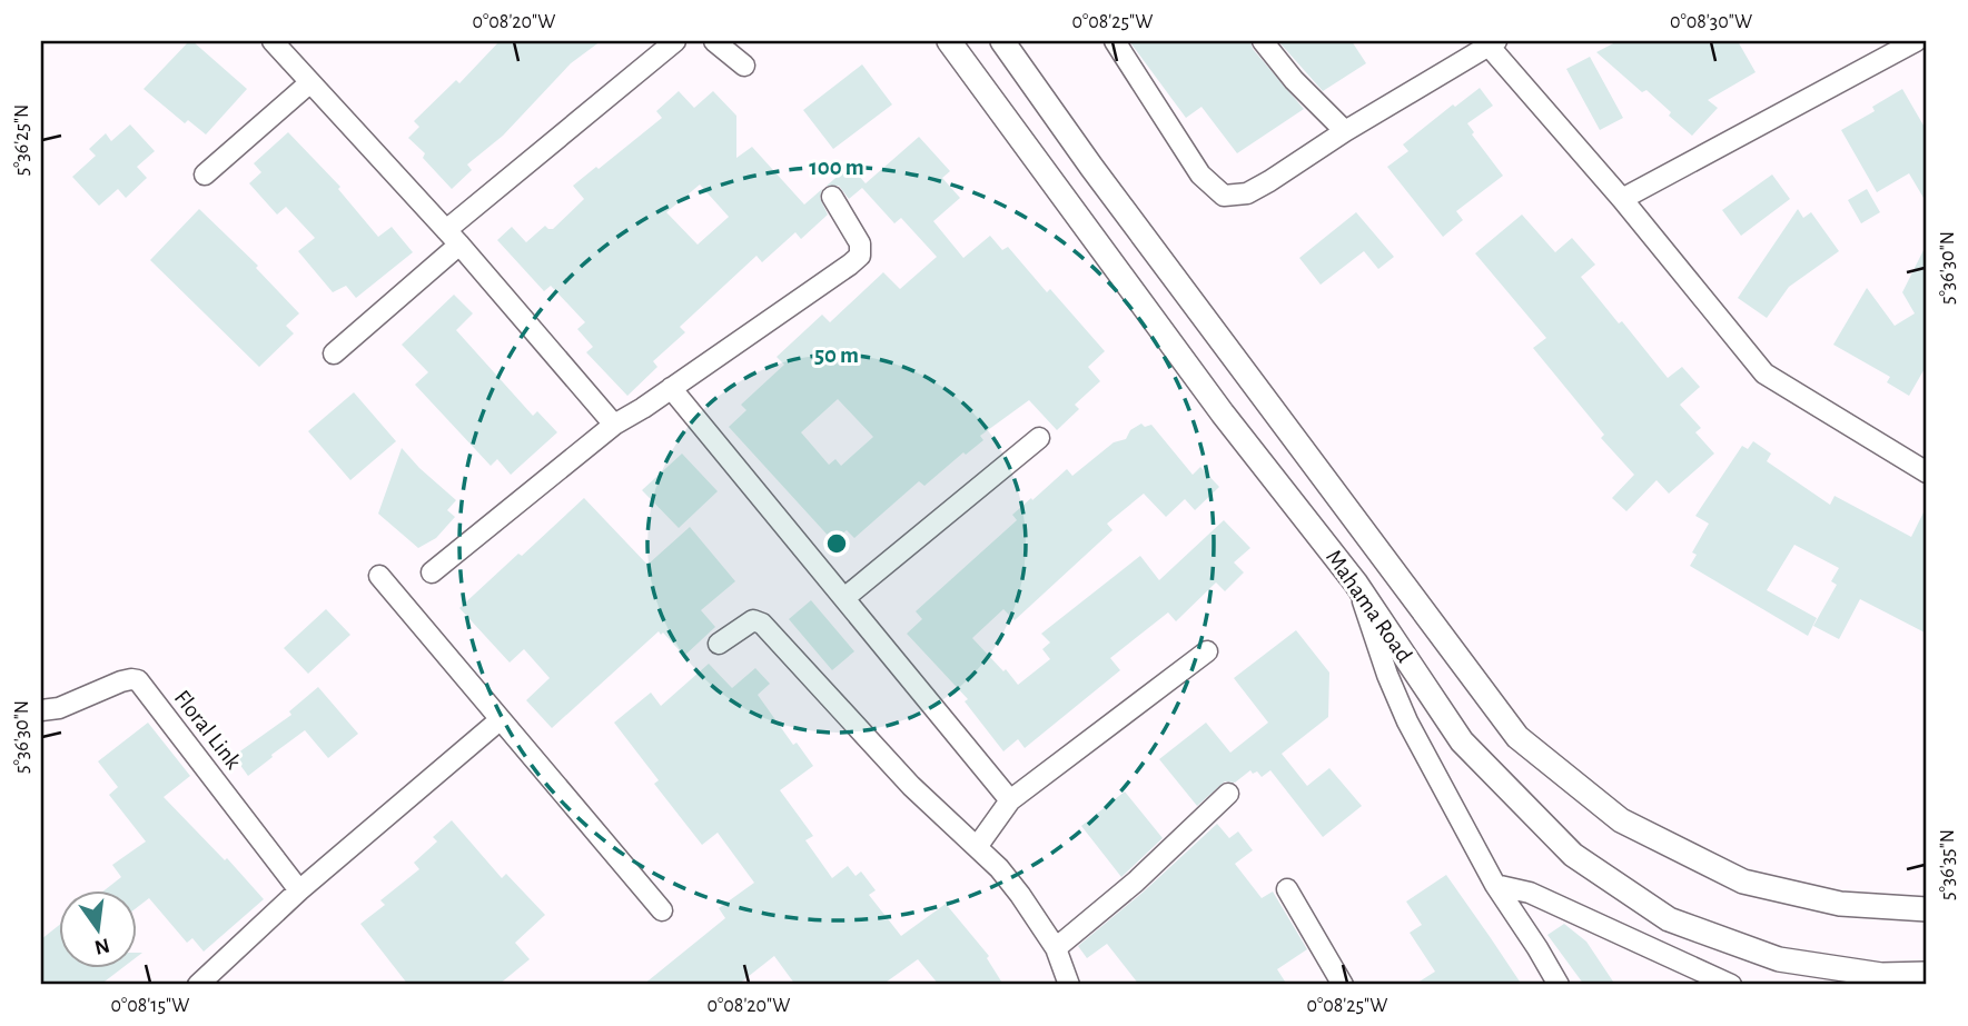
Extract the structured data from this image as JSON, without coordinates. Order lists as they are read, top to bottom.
{
  "streets": {
    "street": ["Mahama Road", "Floral Link"]
  },
  "north": "bottom",
  "coordinates": [
    "0°08'20\"W",
    "0°08'25\"W",
    "0°08'30\"W",
    "5°36'25\"N",
    "5°36'30\"N",
    "5°36'35\"N",
    "0°08'15\"W"
  ],
  "rings": ["100 m", "50 m"]
}
